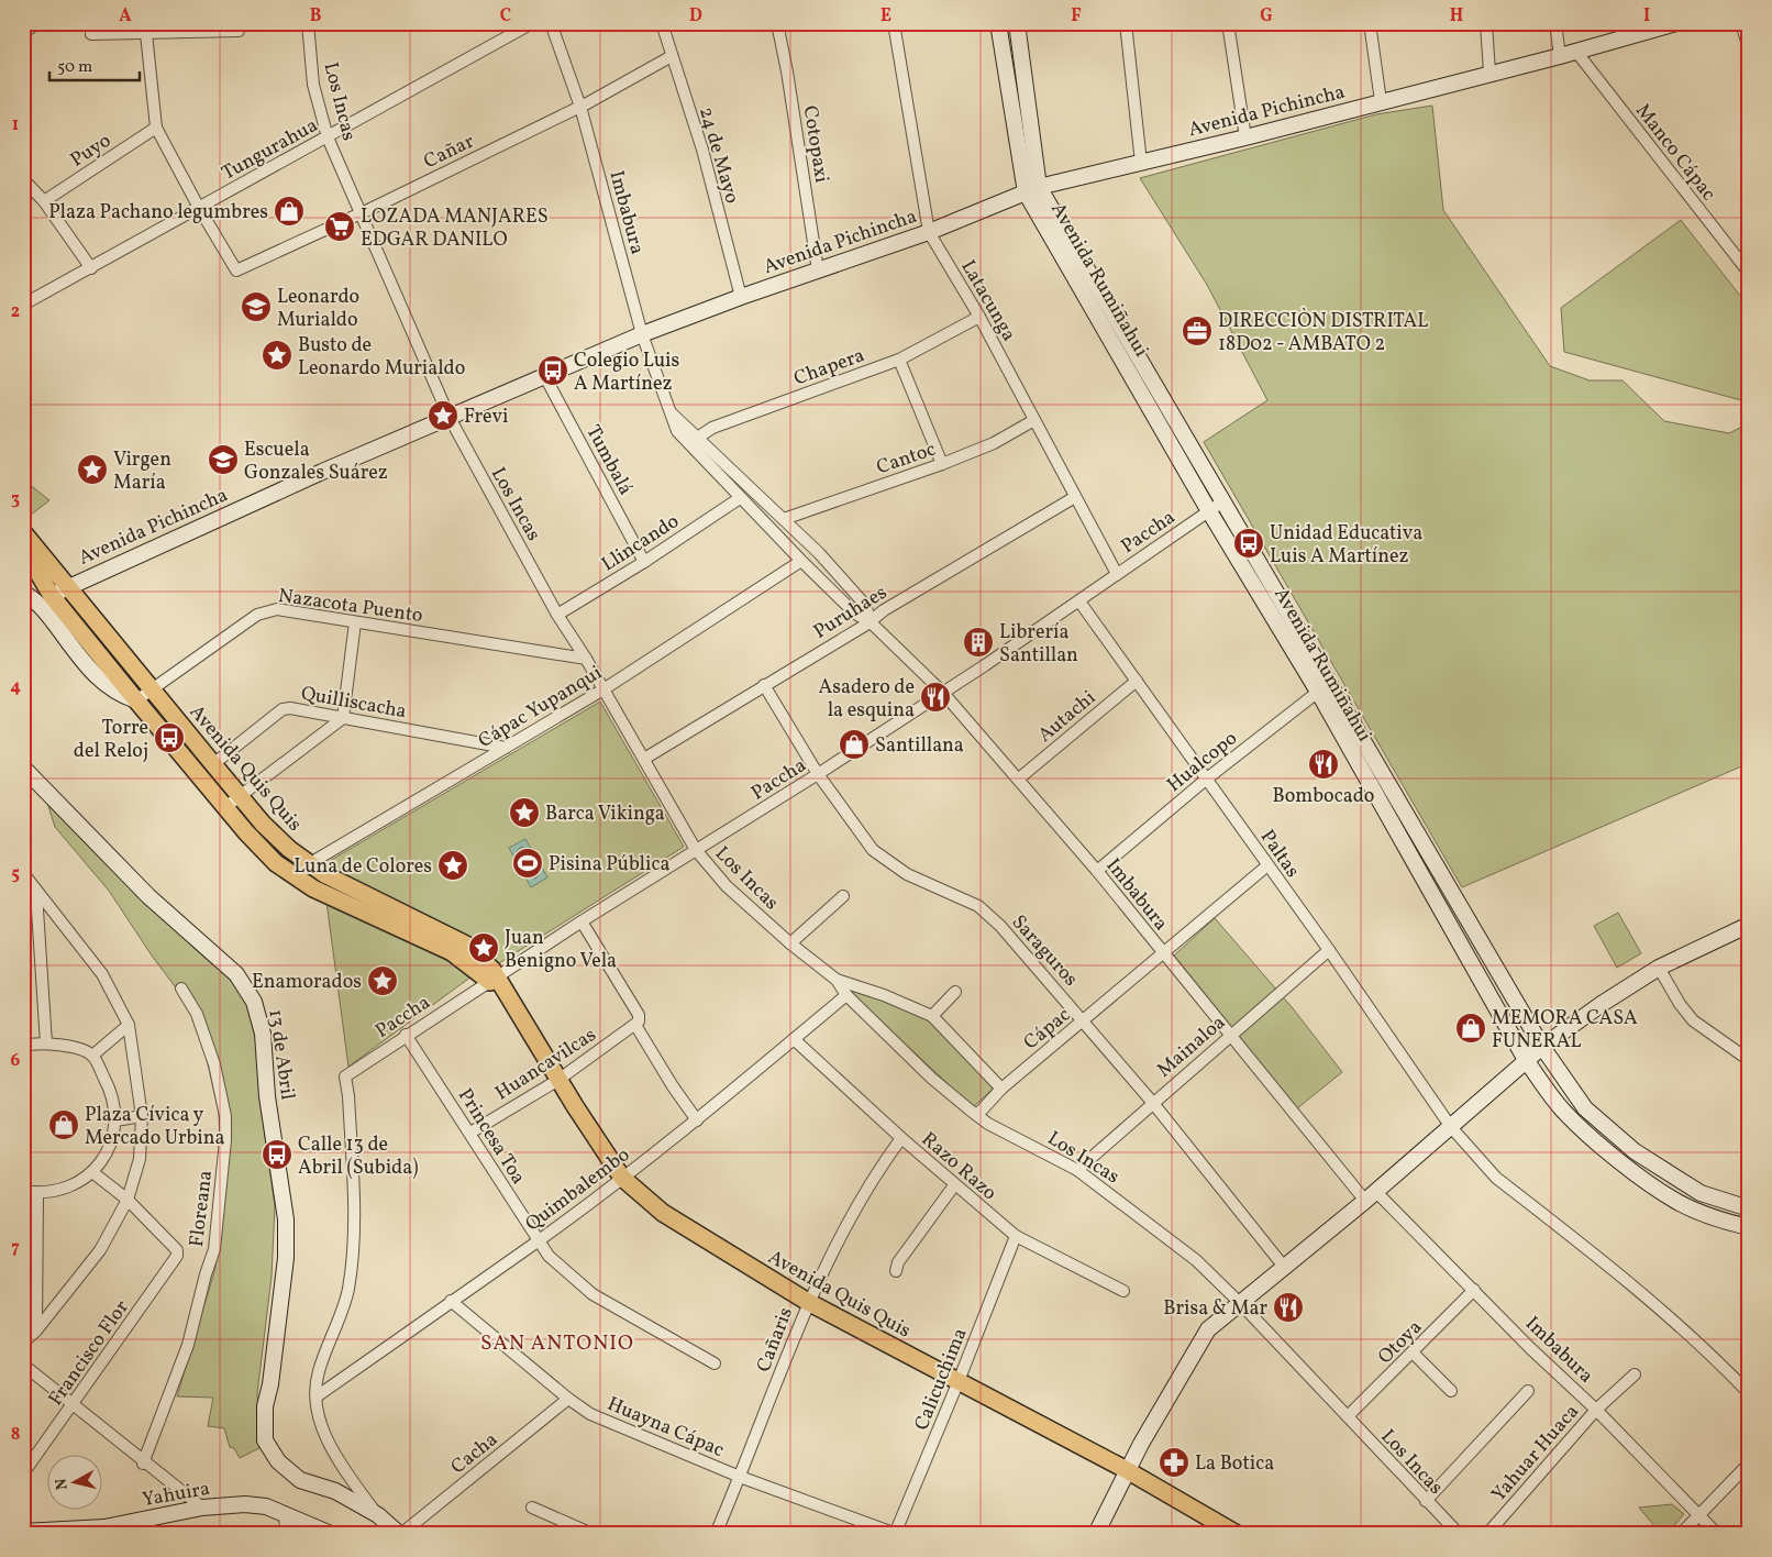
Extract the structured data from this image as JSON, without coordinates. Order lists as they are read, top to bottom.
{
  "streets": {
    "main road": [
      "Avenida Pichincha",
      "Avenida Rumiñahui",
      "Avenida Quis Quis",
      "13 de Abril",
      "Yahuira"
    ],
    "street": [
      "Los Incas",
      "Cotopaxi",
      "Tungurahua",
      "Puyo",
      "Cañar",
      "Manco Cápac",
      "24 de Mayo",
      "Imbabura",
      "Latacunga",
      "Chapera",
      "Cantoc",
      "Tumbalá",
      "Paccha",
      "Llincando",
      "Nazacota Puento",
      "Puruhaes",
      "Quilliscacha",
      "Cápac Yupanqui",
      "Autachi",
      "Hualcopo",
      "Paltas",
      "Saraguros",
      "Cápac",
      "Mainaloa",
      "Huancavilcas",
      "Princesa Toa",
      "Razo Razo",
      "Quimbalembo",
      "Floreana",
      "Cañaris",
      "Otoya",
      "Francisco Flor",
      "Calicuchima",
      "Huayna Cápac",
      "Cacha",
      "Yahuar Huaca"
    ]
  },
  "crossings": [
    ["Los Incas", "Avenida Pichincha"],
    ["Los Incas", "Tungurahua"],
    ["Los Incas", "Cañar"],
    ["Los Incas", "Paccha"],
    ["Los Incas", "Llincando"],
    ["Los Incas", "Nazacota Puento"],
    ["Los Incas", "Puruhaes"],
    ["Los Incas", "Cápac Yupanqui"],
    ["Los Incas", "Cápac"],
    ["Los Incas", "Mainaloa"],
    ["Los Incas", "Quimbalembo"],
    ["Los Incas", "Otoya"],
    ["Avenida Pichincha", "Cotopaxi"],
    ["Avenida Pichincha", "Manco Cápac"],
    ["Avenida Pichincha", "24 de Mayo"],
    ["Avenida Pichincha", "Imbabura"],
    ["Avenida Pichincha", "Avenida Rumiñahui"],
    ["Avenida Pichincha", "Latacunga"],
    ["Avenida Pichincha", "Tumbalá"],
    ["Avenida Pichincha", "Avenida Quis Quis"],
    ["Tungurahua", "Cañar"],
    ["Cañar", "24 de Mayo"],
    ["Cañar", "Imbabura"],
    ["Imbabura", "Chapera"],
    ["Imbabura", "Cantoc"],
    ["Imbabura", "Paccha"],
    ["Imbabura", "Llincando"],
    ["Imbabura", "Puruhaes"],
    ["Imbabura", "Cápac Yupanqui"],
    ["Imbabura", "Autachi"],
    ["Imbabura", "Hualcopo"],
    ["Imbabura", "Cápac"],
    ["Imbabura", "Mainaloa"],
    ["Imbabura", "Otoya"],
    ["Imbabura", "Yahuar Huaca"],
    ["Avenida Rumiñahui", "Paccha"],
    ["Avenida Rumiñahui", "Hualcopo"],
    ["Latacunga", "Chapera"],
    ["Latacunga", "Cantoc"],
    ["Latacunga", "Paccha"],
    ["Latacunga", "Puruhaes"],
    ["Tumbalá", "Llincando"],
    ["Paccha", "Avenida Quis Quis"],
    ["Paccha", "Paltas"],
    ["Paccha", "Saraguros"],
    ["Paccha", "Princesa Toa"],
    ["Paccha", "Quimbalembo"],
    ["Nazacota Puento", "Avenida Quis Quis"],
    ["Puruhaes", "Saraguros"],
    ["Quilliscacha", "Cápac Yupanqui"],
    ["Quilliscacha", "Avenida Quis Quis"],
    ["Cápac Yupanqui", "Avenida Quis Quis"],
    ["Autachi", "Paltas"],
    ["Hualcopo", "Paltas"],
    ["Avenida Quis Quis", "Huancavilcas"],
    ["Avenida Quis Quis", "Quimbalembo"],
    ["Avenida Quis Quis", "Cañaris"],
    ["Avenida Quis Quis", "Calicuchima"],
    ["Paltas", "Cápac"],
    ["Paltas", "Mainaloa"],
    ["Saraguros", "Cápac"],
    ["Saraguros", "Mainaloa"],
    ["Huancavilcas", "Princesa Toa"],
    ["Princesa Toa", "Quimbalembo"],
    ["Razo Razo", "Quimbalembo"],
    ["Razo Razo", "Cañaris"],
    ["Razo Razo", "Calicuchima"],
    ["Quimbalembo", "Huayna Cápac"],
    ["Cañaris", "Huayna Cápac"],
    ["Calicuchima", "Huayna Cápac"],
    ["Huayna Cápac", "Cacha"]
  ],
  "districts": ["SAN ANTONIO"],
  "places": {
    "shop": [
      "Plaza Pachano legumbres",
      "Santillana",
      "MEMORA CASA FUNERAL",
      "Plaza Cívica y Mercado Urbina"
    ],
    "supermarket": ["LOZADA MANJARES EDGAR DANILO"],
    "school or university": ["Leonardo Murialdo", "Escuela Gonzales Suárez"],
    "office": ["DIRECCIÒN DISTRITAL 18D02 - AMBATO 2"],
    "place": [
      "Busto de Leonardo Murialdo",
      "Frevi",
      "Virgen María",
      "Barca Vikinga",
      "Luna de Colores",
      "Juan Benigno Vela",
      "Enamorados"
    ],
    "bus stop": [
      "Colegio Luis A Martínez",
      "Unidad Educativa Luis A Martínez",
      "Torre del Reloj",
      "Calle 13 de Abril (Subida)"
    ],
    "building": ["Librería Santillan"],
    "restaurant": ["Asadero de la esquina", "Bombocado", "Brisa & Mar"],
    "sports": ["Pisina Pública"],
    "pharmacy": ["La Botica"]
  },
  "scale_bar": "50 m",
  "north": "left",
  "grid": {
    "columns": [
      "A",
      "B",
      "C",
      "D",
      "E",
      "F",
      "G",
      "H",
      "I"
    ],
    "rows": [
      "1",
      "2",
      "3",
      "4",
      "5",
      "6",
      "7",
      "8"
    ]
  }
}
